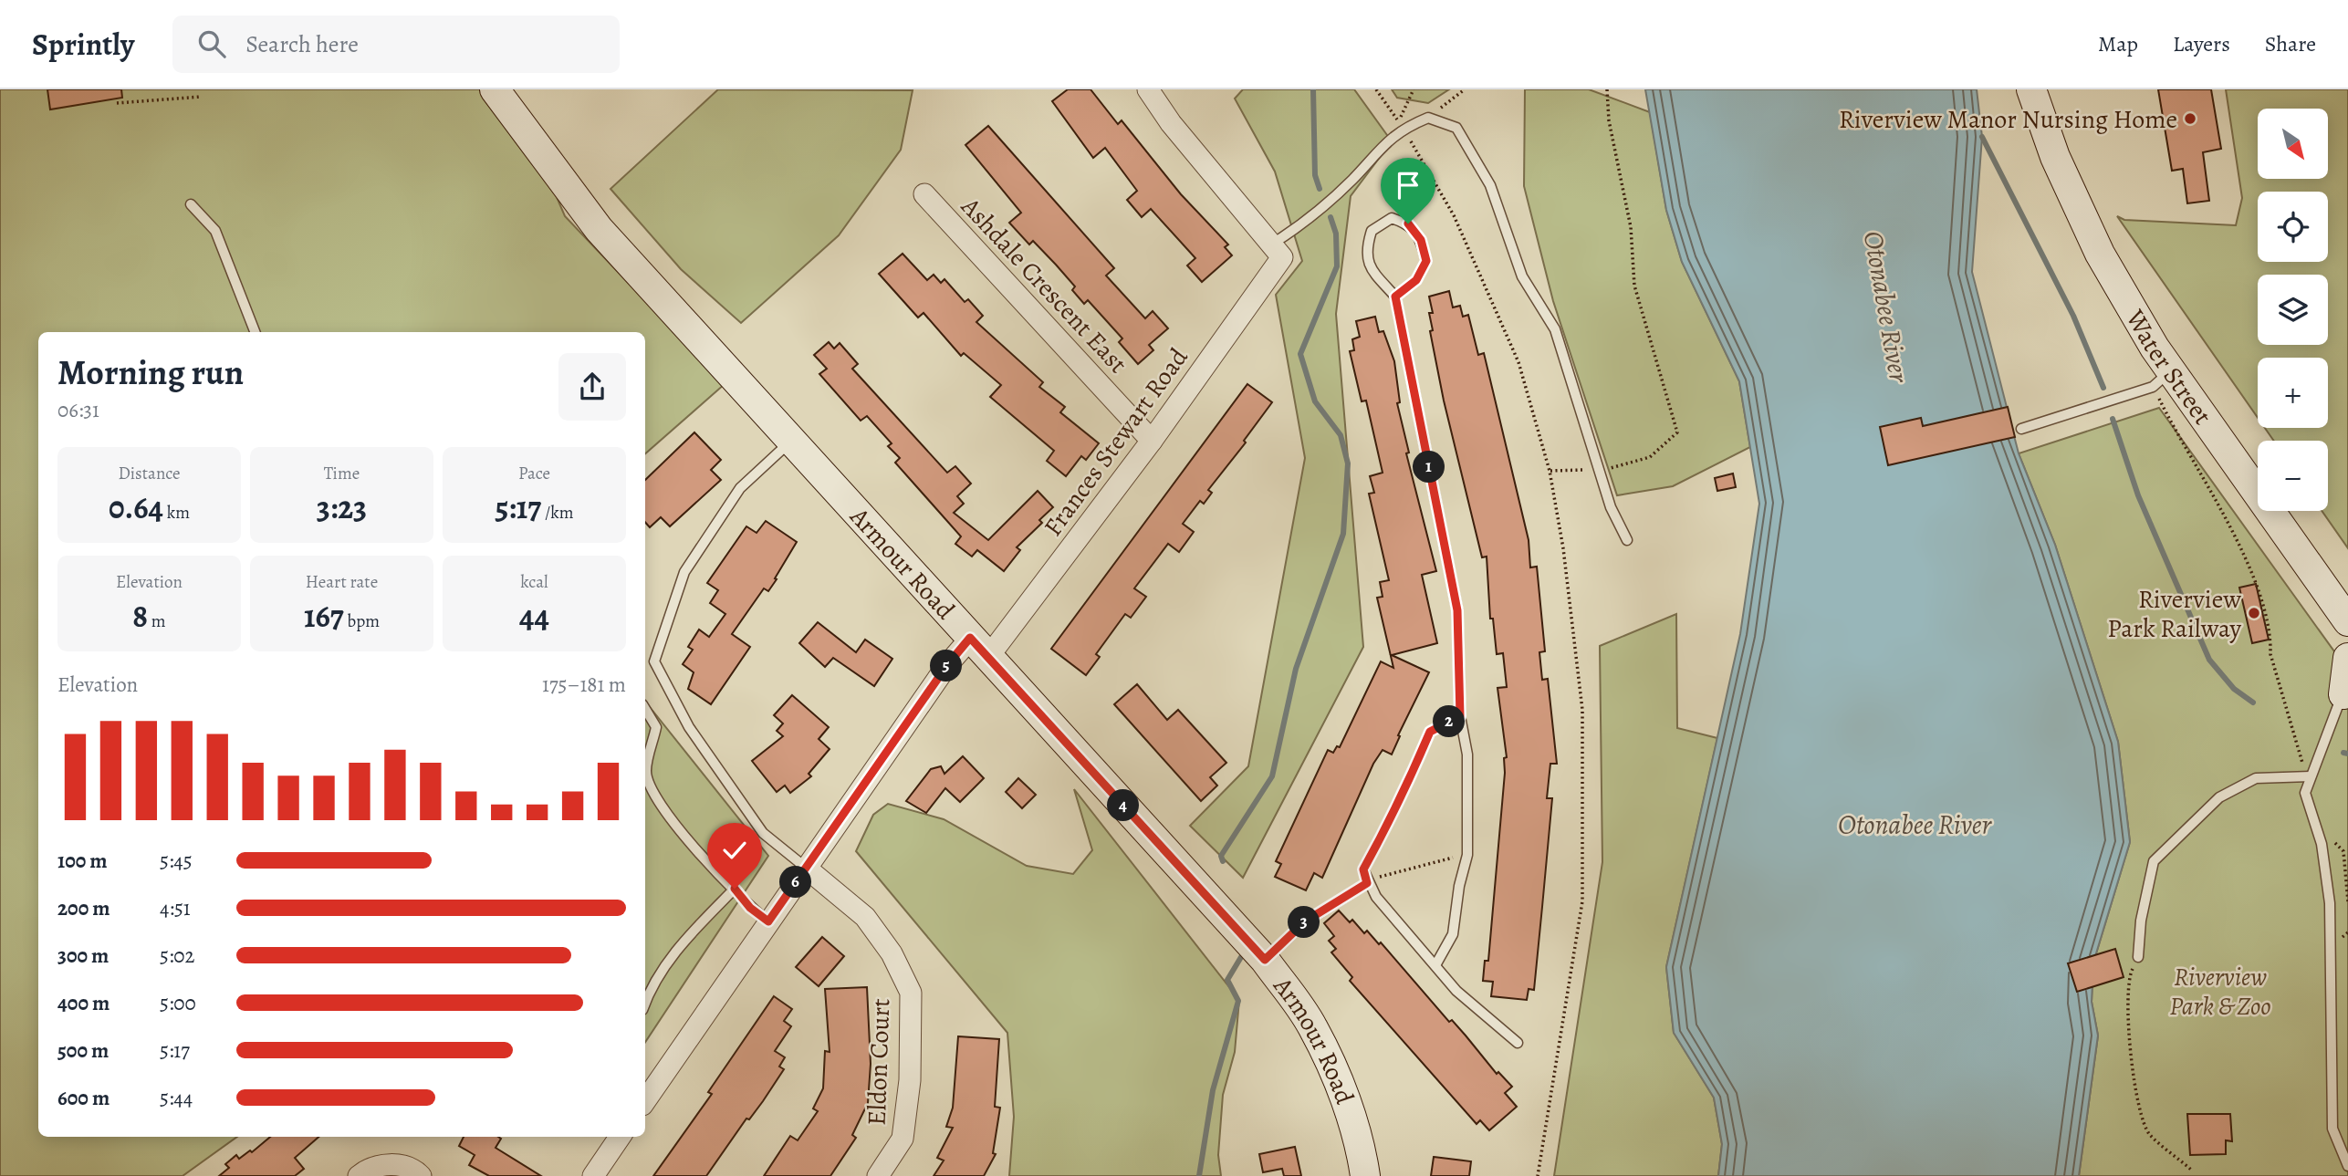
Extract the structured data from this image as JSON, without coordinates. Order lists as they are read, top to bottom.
{
  "streets": {
    "main road": ["Water Street", "Armour Road"],
    "street": ["Ashdale Crescent East", "Frances Stewart Road", "Eldon Court"]
  },
  "crossings": [
    ["Ashdale Crescent East", "Frances Stewart Road"],
    ["Frances Stewart Road", "Armour Road"],
    ["Frances Stewart Road", "Eldon Court"]
  ],
  "water": ["Otonabee River"],
  "parks": ["Riverview Park & Zoo"],
  "places": ["Riverview Manor Nursing Home", "Riverview Park Railway"],
  "north": "bottom right",
  "page": {
    "header": "Sprintly",
    "search": "Search here",
    "nav": ["Map", "Layers", "Share"],
    "map_buttons": ["+", "−"],
    "heading": ["Morning run", "06:31"],
    "stats": [
      ["Distance", "0.64 km"],
      ["Time", "3:23"],
      ["Pace", "5:17 /km"],
      ["Elevation", "8 m"],
      ["Heart rate", "167 bpm"],
      ["kcal", "44"]
    ],
    "pins": [
      "1",
      "5",
      "2",
      "4",
      "6",
      "3"
    ],
    "chart": ["Elevation", "175–181 m"],
    "list": [
      {
        "name": "100 m",
        "note": "5:45"
      },
      {
        "name": "200 m",
        "note": "4:51"
      },
      {
        "name": "300 m",
        "note": "5:02"
      },
      {
        "name": "400 m",
        "note": "5:00"
      },
      {
        "name": "500 m",
        "note": "5:17"
      },
      {
        "name": "600 m",
        "note": "5:44"
      }
    ]
  }
}
